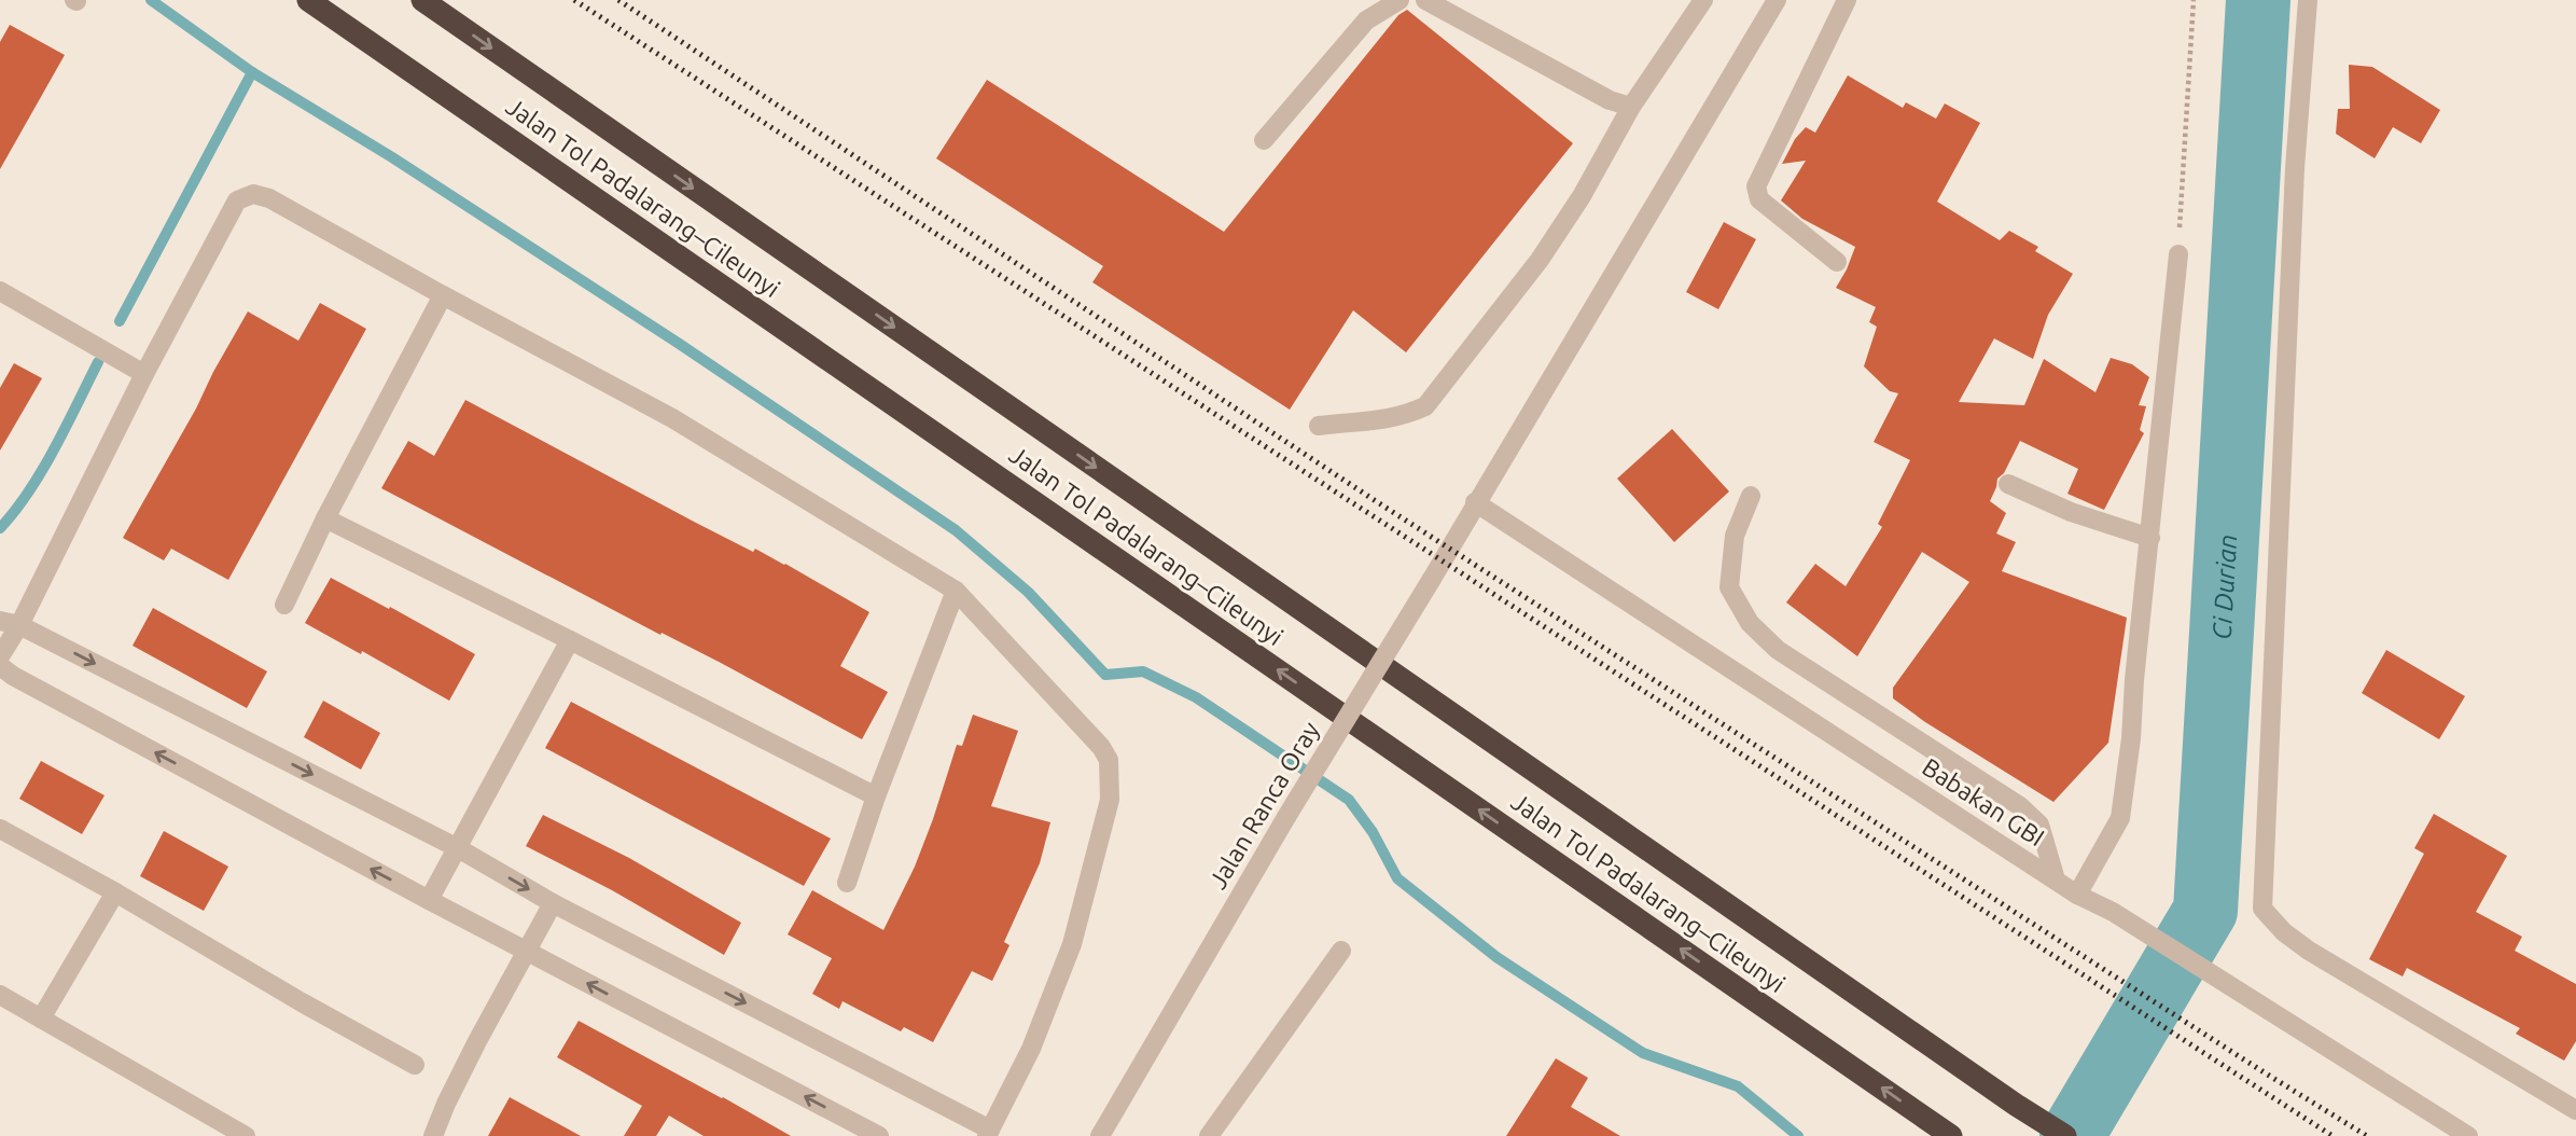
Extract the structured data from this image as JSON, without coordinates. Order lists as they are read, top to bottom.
{
  "streets": {
    "highway": ["Jalan Tol Padalarang–Cileunyi"],
    "street": ["Babakan GBI", "Jalan Ranca Oray"]
  },
  "crossings": [
    ["Babakan GBI", "Jalan Ranca Oray"]
  ],
  "water": ["Ci Durian"]
}
